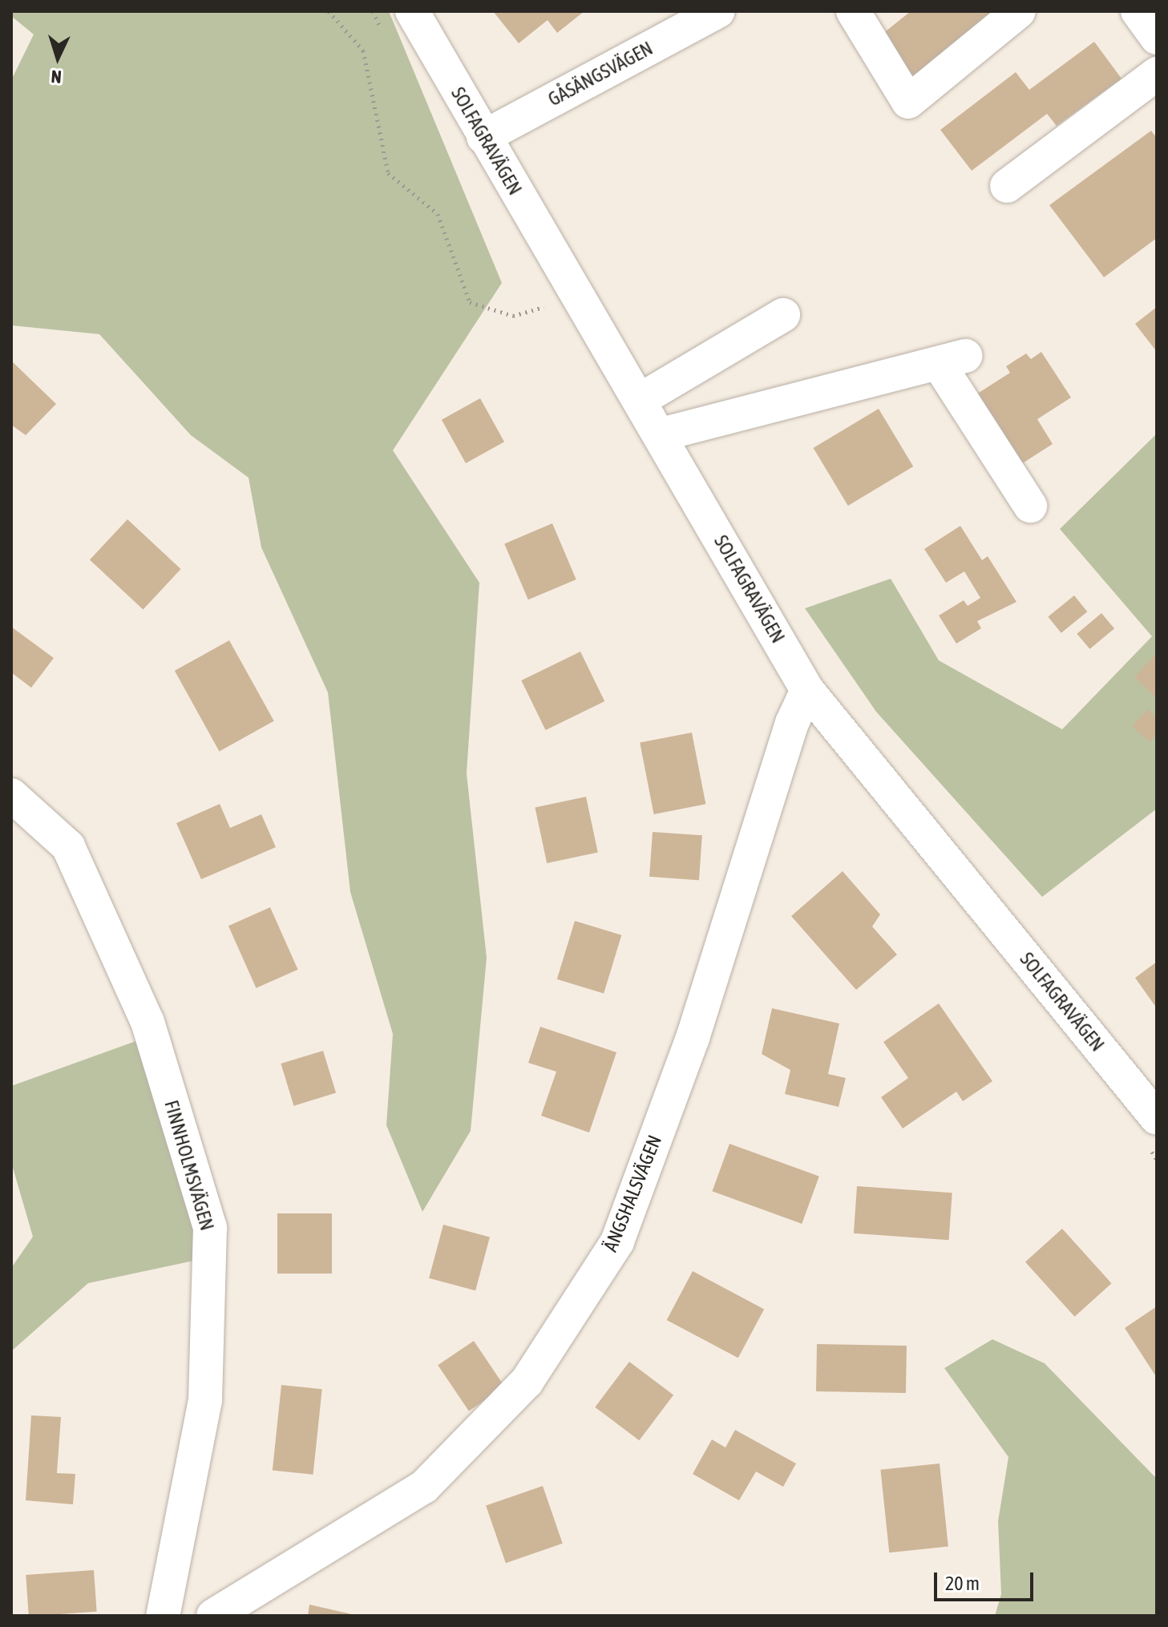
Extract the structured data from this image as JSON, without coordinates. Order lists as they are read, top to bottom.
{
  "streets": {
    "street": [
      "GÅSÄNGSVÄGEN",
      "SOLFAGRAVÄGEN",
      "FINNHOLMSVÄGEN",
      "ÄNGSHALSVÄGEN"
    ]
  },
  "crossings": [
    ["GÅSÄNGSVÄGEN", "SOLFAGRAVÄGEN"],
    ["SOLFAGRAVÄGEN", "ÄNGSHALSVÄGEN"]
  ],
  "scale_bar": "20 m",
  "north": "bottom"
}
